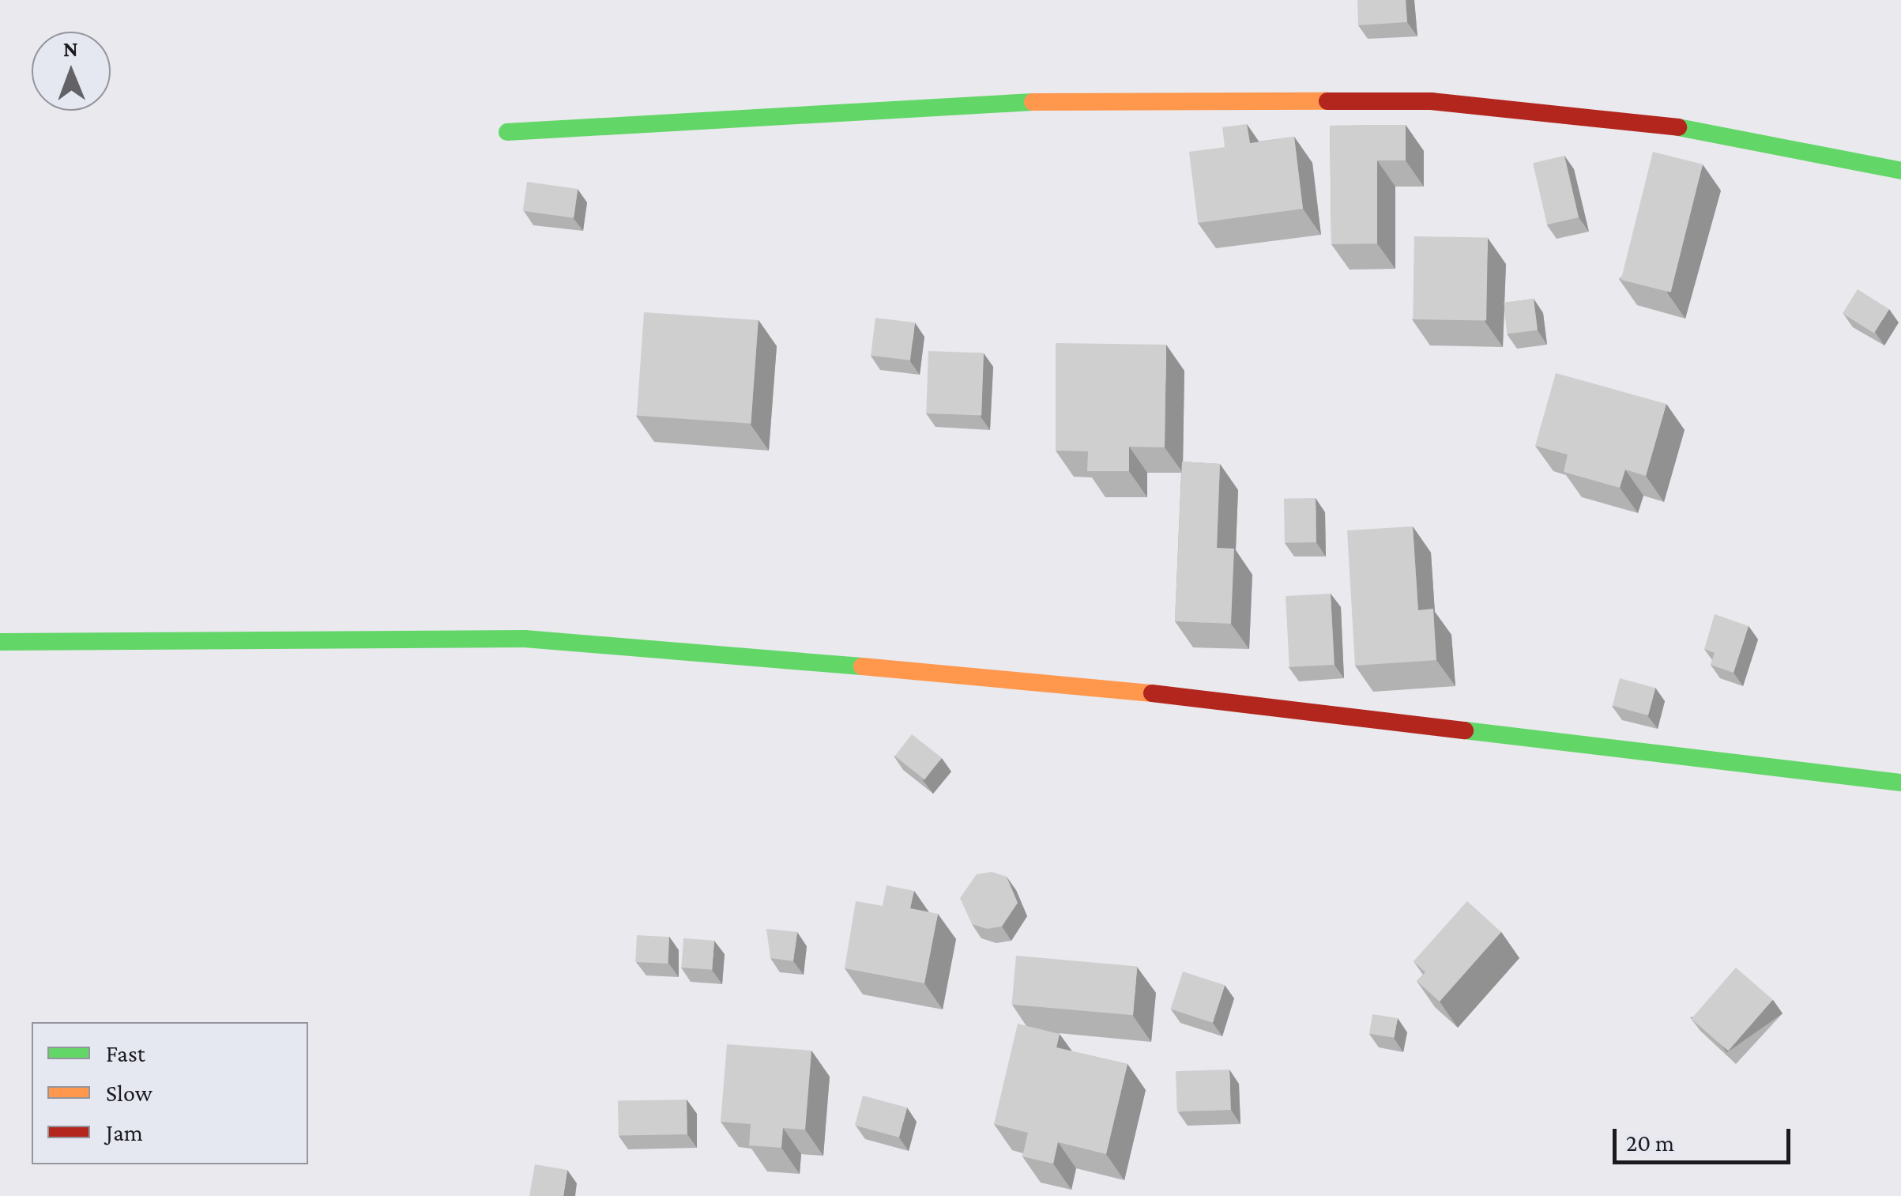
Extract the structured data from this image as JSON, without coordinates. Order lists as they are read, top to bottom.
{
  "legend": ["Fast", "Slow", "Jam"],
  "scale_bar": "20 m",
  "north": "top"
}
